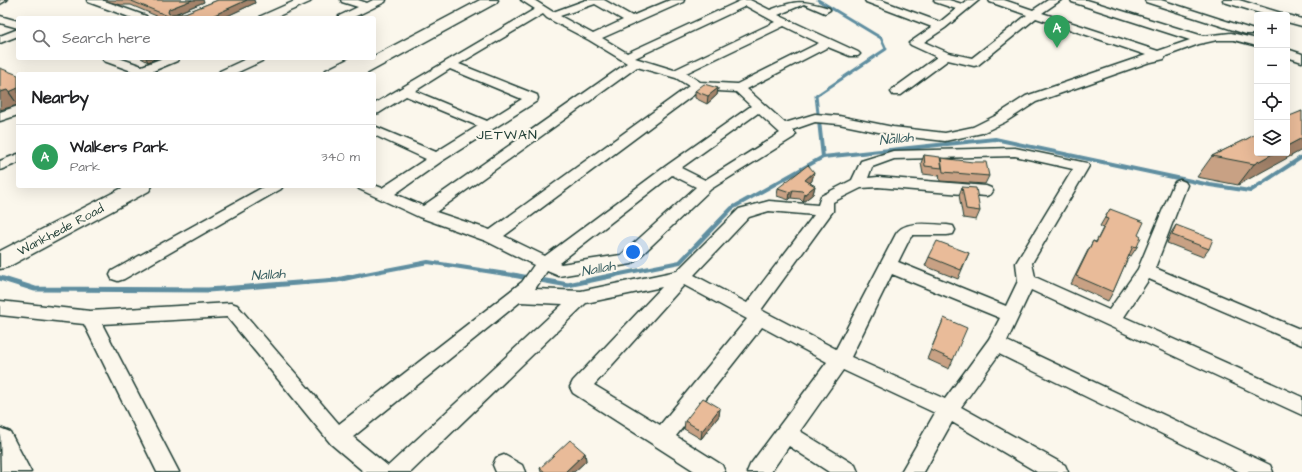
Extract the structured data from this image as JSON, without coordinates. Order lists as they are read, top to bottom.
{
  "streets": {
    "main road": ["Wankhede Road"]
  },
  "districts": ["JETWAN"],
  "water": ["Nallah"],
  "page": {
    "map_buttons": ["+", "−"],
    "pins": "A",
    "search": "Search here",
    "heading": "Nearby",
    "list": [
      {
        "mark": "A",
        "name": "Walkers Park",
        "note": "Park",
        "value": "340 m"
      }
    ]
  }
}
